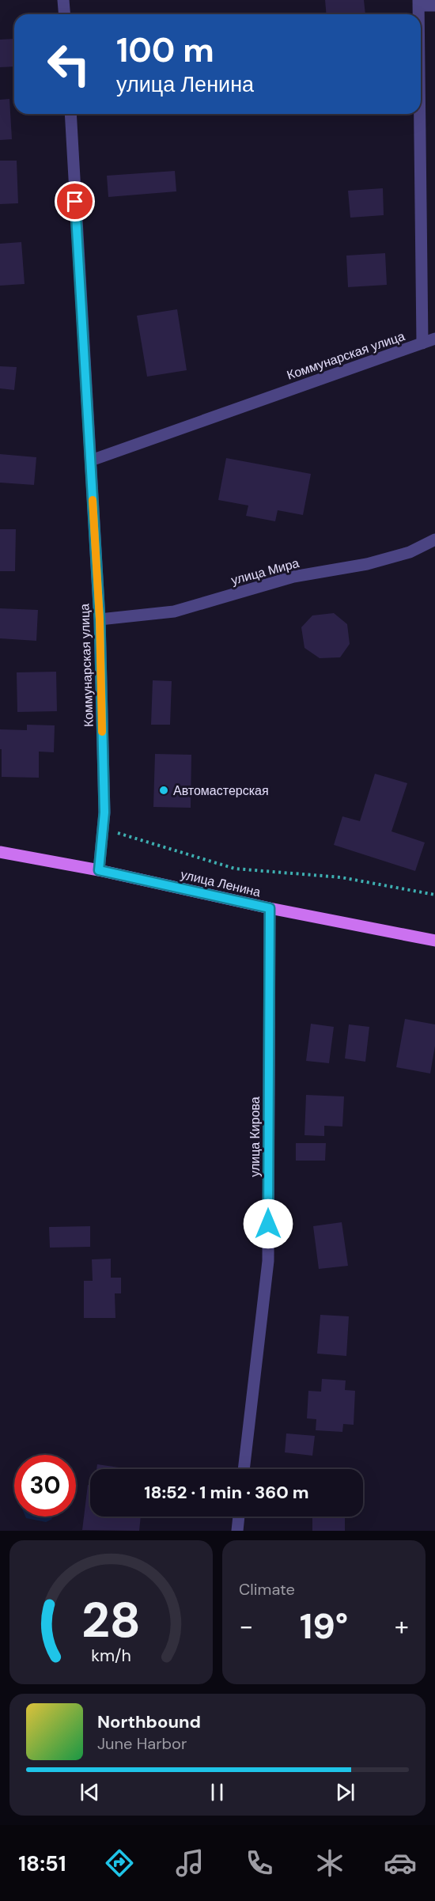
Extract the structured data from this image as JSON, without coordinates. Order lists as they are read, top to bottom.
{
  "streets": {
    "main road": ["улица Ленина"],
    "street": ["Коммунарская улица", "улица Мира", "улица Кирова"]
  },
  "crossings": [
    ["Коммунарская улица", "улица Мира"],
    ["Коммунарская улица", "улица Ленина"],
    ["улица Ленина", "улица Кирова"]
  ],
  "places": ["Автомастерская"],
  "page": {
    "turn": ["100 m", "улица Ленина"],
    "limit": "30",
    "trip": "18:52 · 1 min · 360 m",
    "tile": "Climate",
    "heat": ["−", "19°", "+"],
    "song": ["Northbound", "June Harbor"],
    "tabs": "18:51",
    "gauge": ["28", "km/h"]
  }
}
